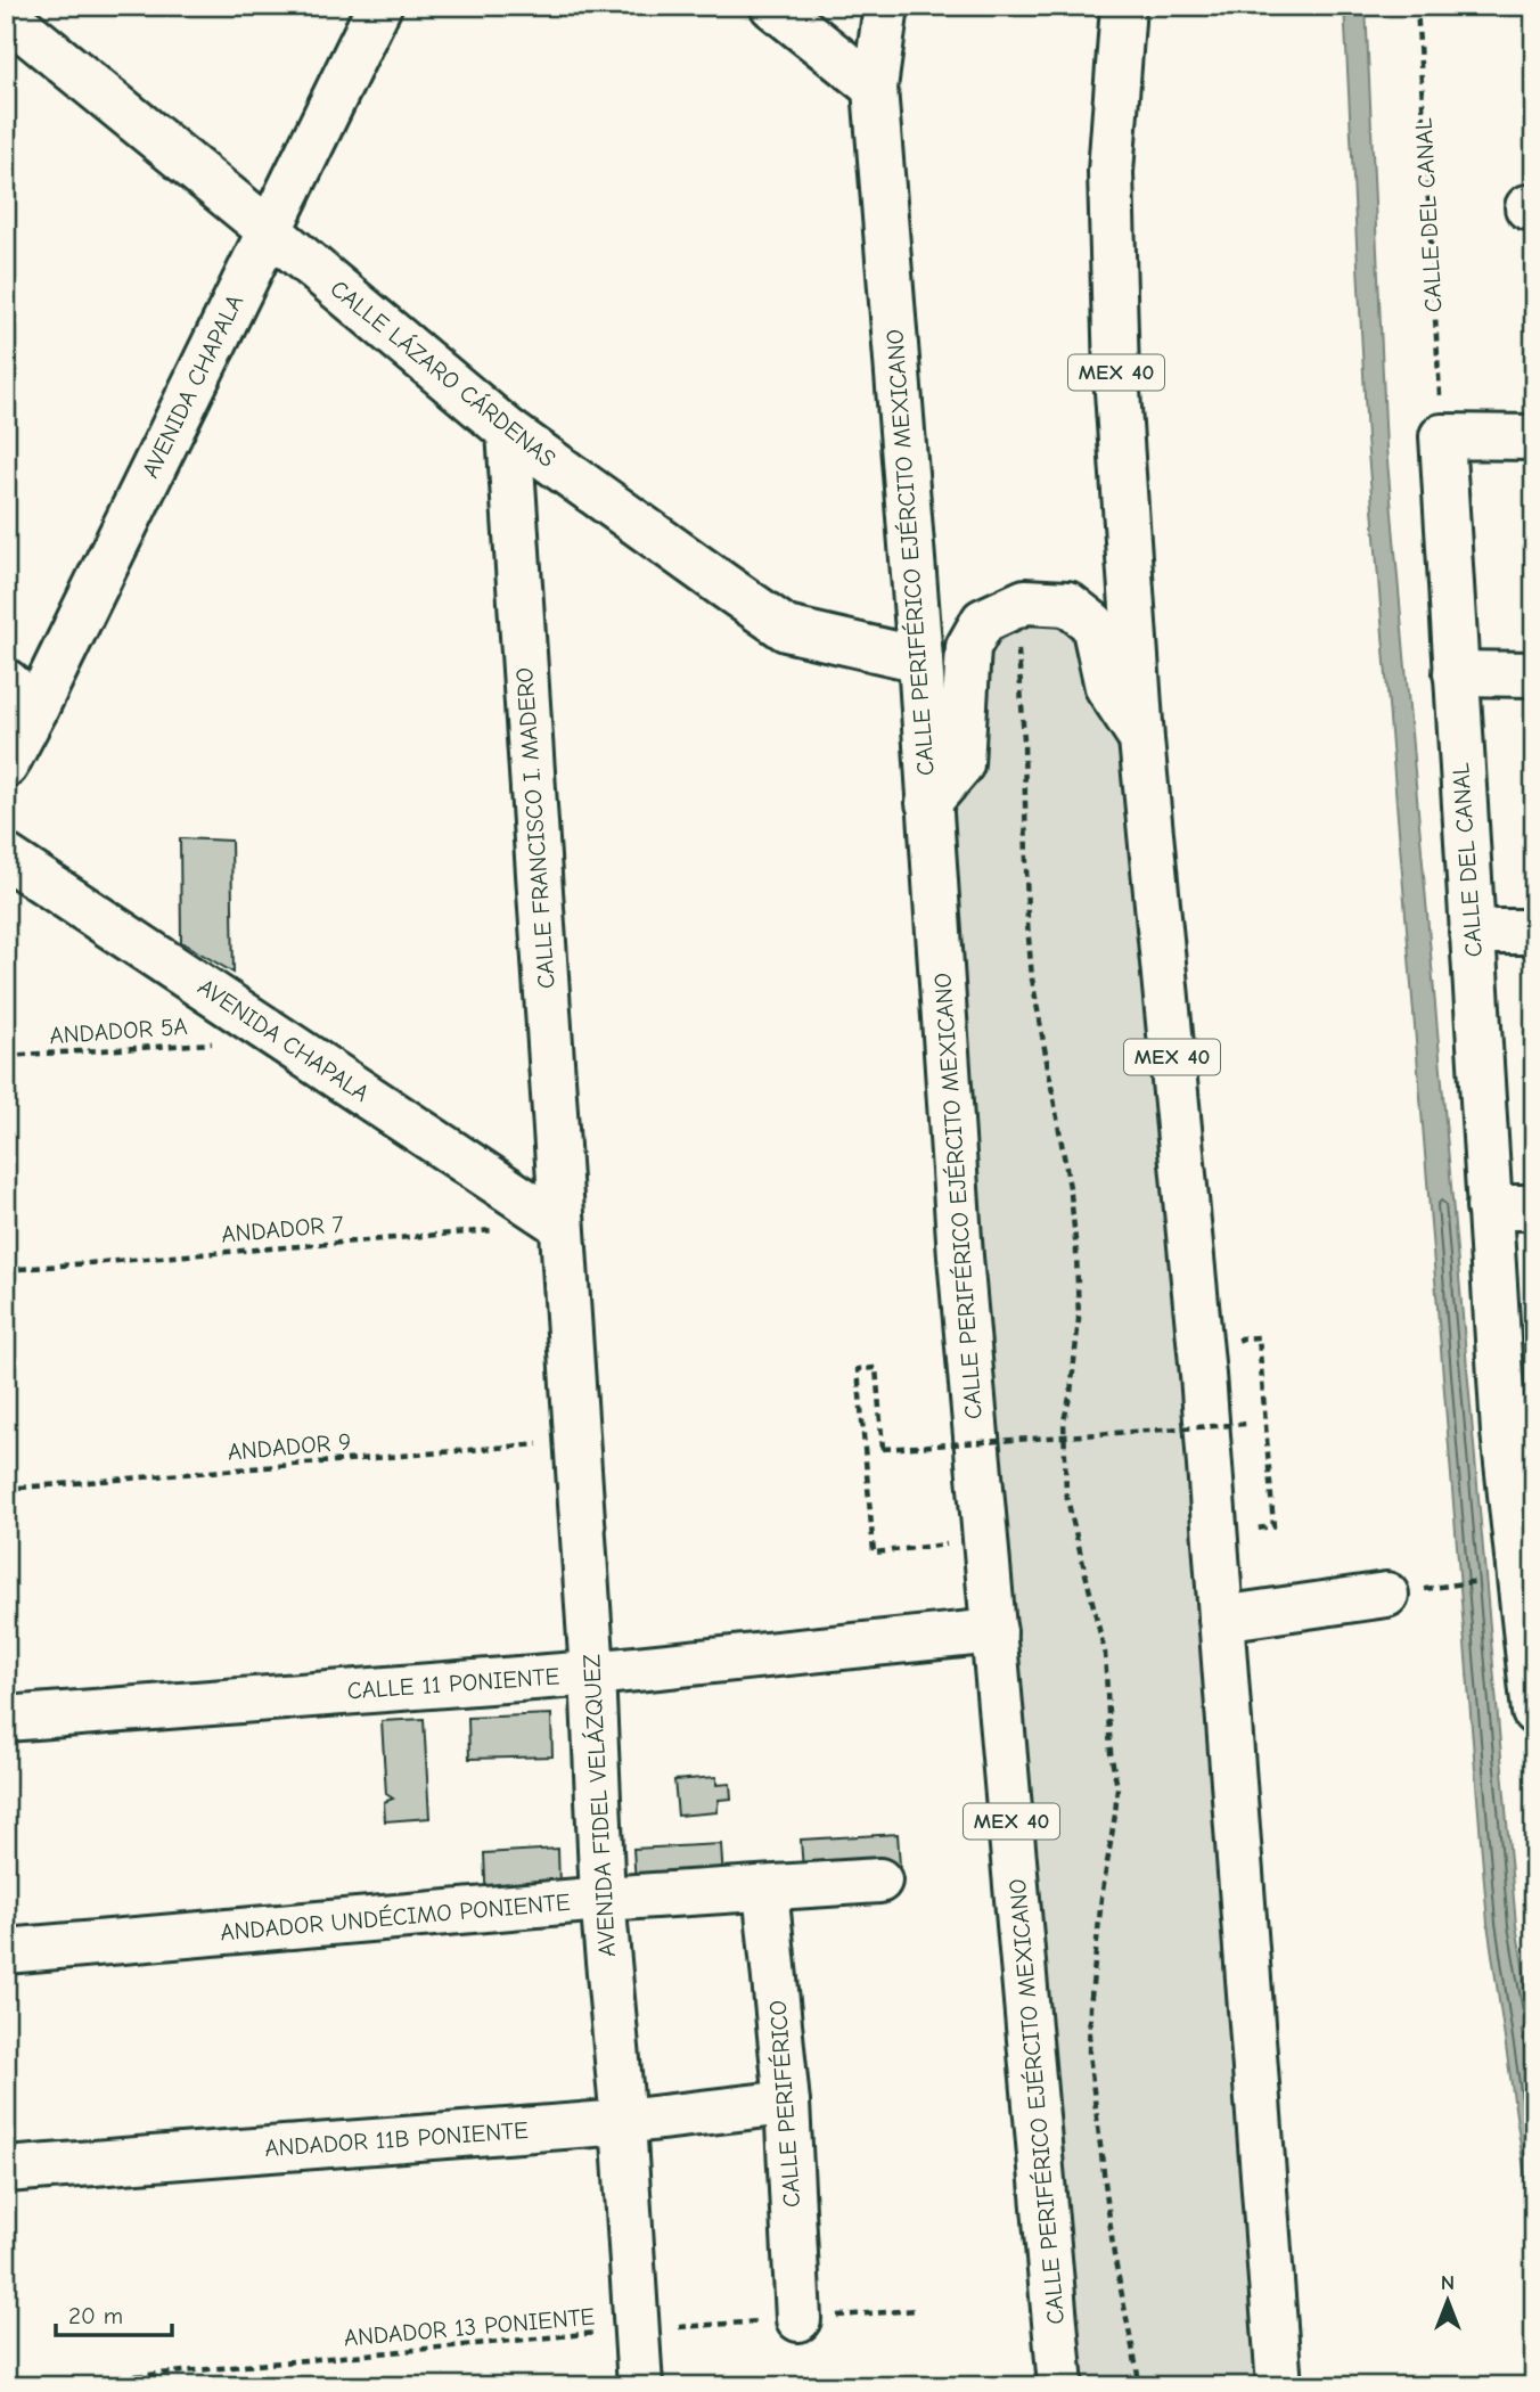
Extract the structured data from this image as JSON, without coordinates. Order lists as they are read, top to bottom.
{
  "streets": {
    "main road": [
      "CALLE DEL CANAL",
      "MEX 40",
      "CALLE LÁZARO CÁRDENAS",
      "AVENIDA CHAPALA",
      "CALLE PERIFÉRICO EJÉRCITO MEXICANO",
      "CALLE FRANCISCO I. MADERO",
      "CALLE 11 PONIENTE",
      "AVENIDA FIDEL VELÁZQUEZ",
      "ANDADOR UNDÉCIMO PONIENTE",
      "CALLE PERIFÉRICO",
      "ANDADOR 11B PONIENTE"
    ],
    "path": [
      "ANDADOR 5A",
      "ANDADOR 7",
      "ANDADOR 9",
      "ANDADOR 13 PONIENTE"
    ]
  },
  "crossings": [
    ["CALLE LÁZARO CÁRDENAS", "AVENIDA CHAPALA"],
    ["CALLE LÁZARO CÁRDENAS", "CALLE PERIFÉRICO EJÉRCITO MEXICANO"],
    ["CALLE LÁZARO CÁRDENAS", "CALLE FRANCISCO I. MADERO"],
    ["AVENIDA CHAPALA", "CALLE FRANCISCO I. MADERO"],
    ["AVENIDA CHAPALA", "AVENIDA FIDEL VELÁZQUEZ"],
    ["CALLE PERIFÉRICO EJÉRCITO MEXICANO", "CALLE 11 PONIENTE"],
    ["CALLE FRANCISCO I. MADERO", "AVENIDA FIDEL VELÁZQUEZ"],
    ["ANDADOR 9", "AVENIDA FIDEL VELÁZQUEZ"],
    ["CALLE 11 PONIENTE", "AVENIDA FIDEL VELÁZQUEZ"],
    ["AVENIDA FIDEL VELÁZQUEZ", "ANDADOR UNDÉCIMO PONIENTE"],
    ["AVENIDA FIDEL VELÁZQUEZ", "ANDADOR 11B PONIENTE"],
    ["AVENIDA FIDEL VELÁZQUEZ", "ANDADOR 13 PONIENTE"],
    ["ANDADOR UNDÉCIMO PONIENTE", "CALLE PERIFÉRICO"],
    ["CALLE PERIFÉRICO", "ANDADOR 11B PONIENTE"],
    ["CALLE PERIFÉRICO", "ANDADOR 13 PONIENTE"]
  ],
  "scale_bar": "20 m",
  "north": "top"
}
